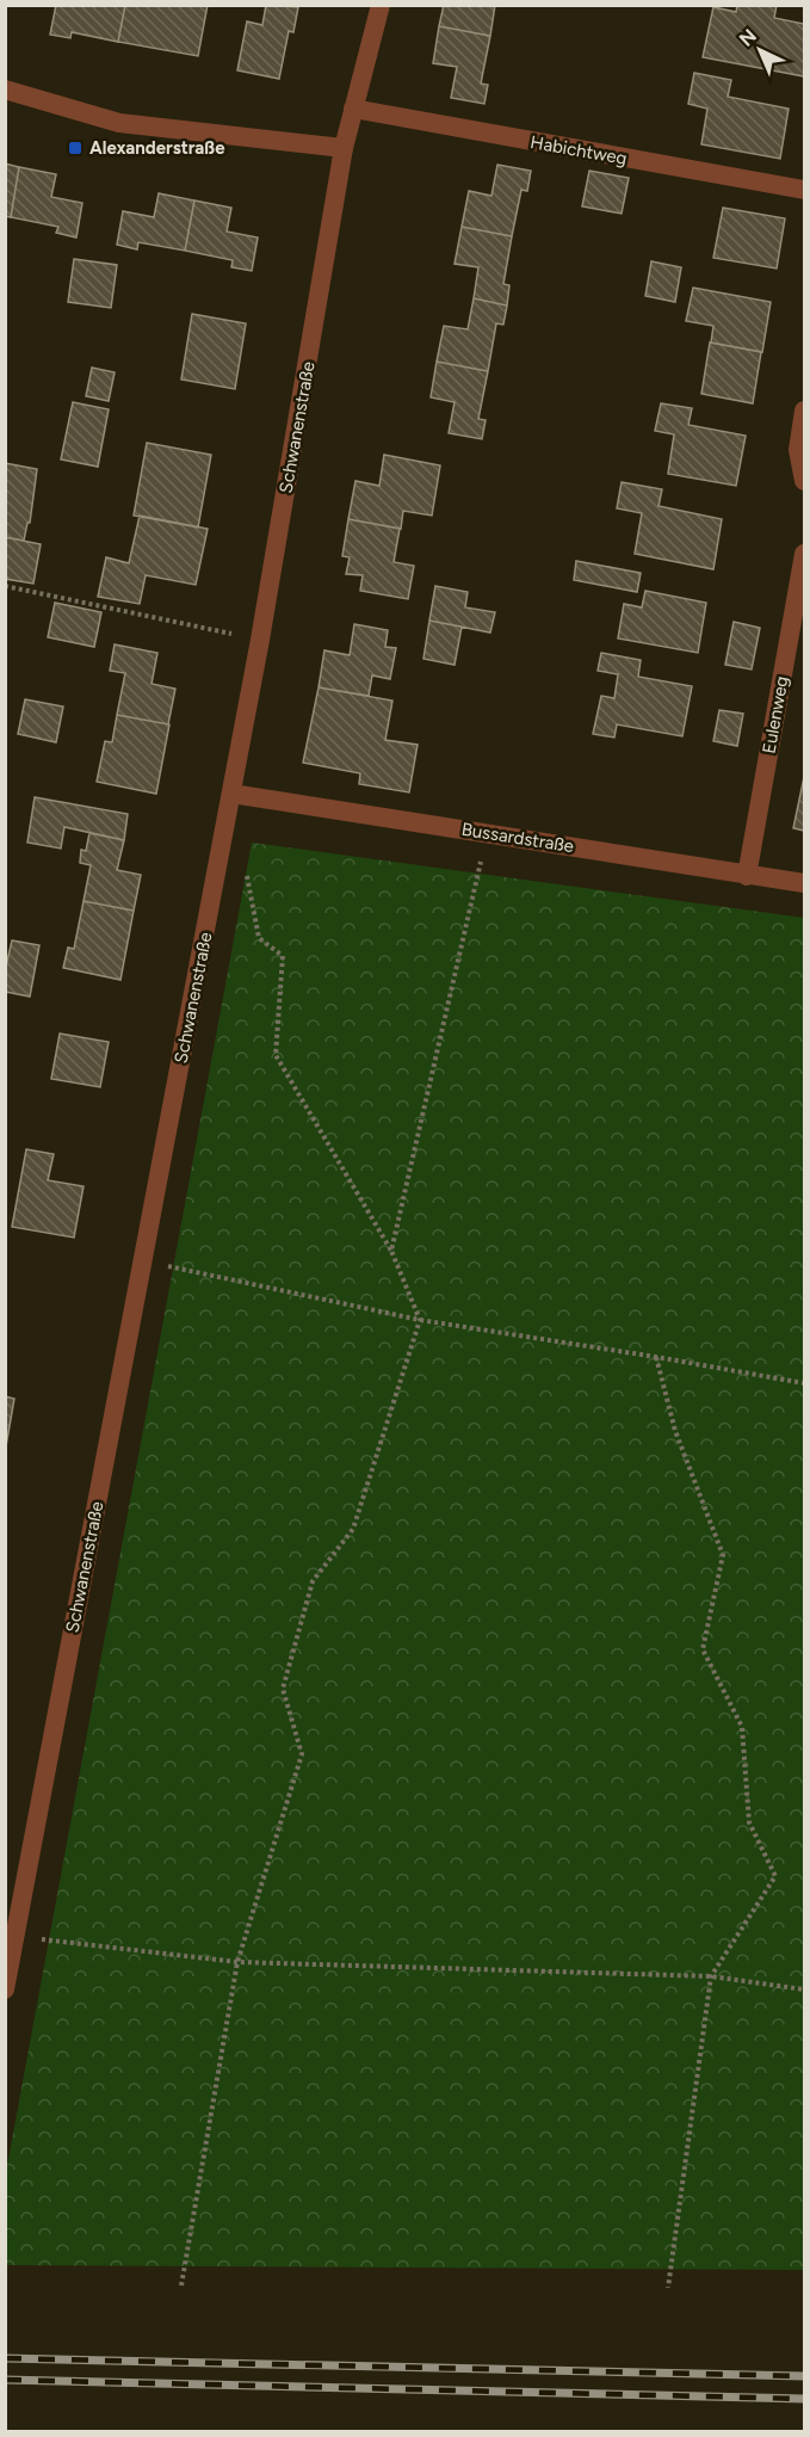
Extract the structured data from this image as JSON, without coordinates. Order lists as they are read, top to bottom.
{
  "streets": {
    "street": [
      "Habichtweg",
      "Schwanenstraße",
      "Eulenweg",
      "Bussardstraße"
    ]
  },
  "crossings": [
    ["Habichtweg", "Schwanenstraße"],
    ["Schwanenstraße", "Bussardstraße"],
    ["Eulenweg", "Bussardstraße"]
  ],
  "places": {
    "transit": ["Alexanderstraße"]
  },
  "north": "top left"
}
